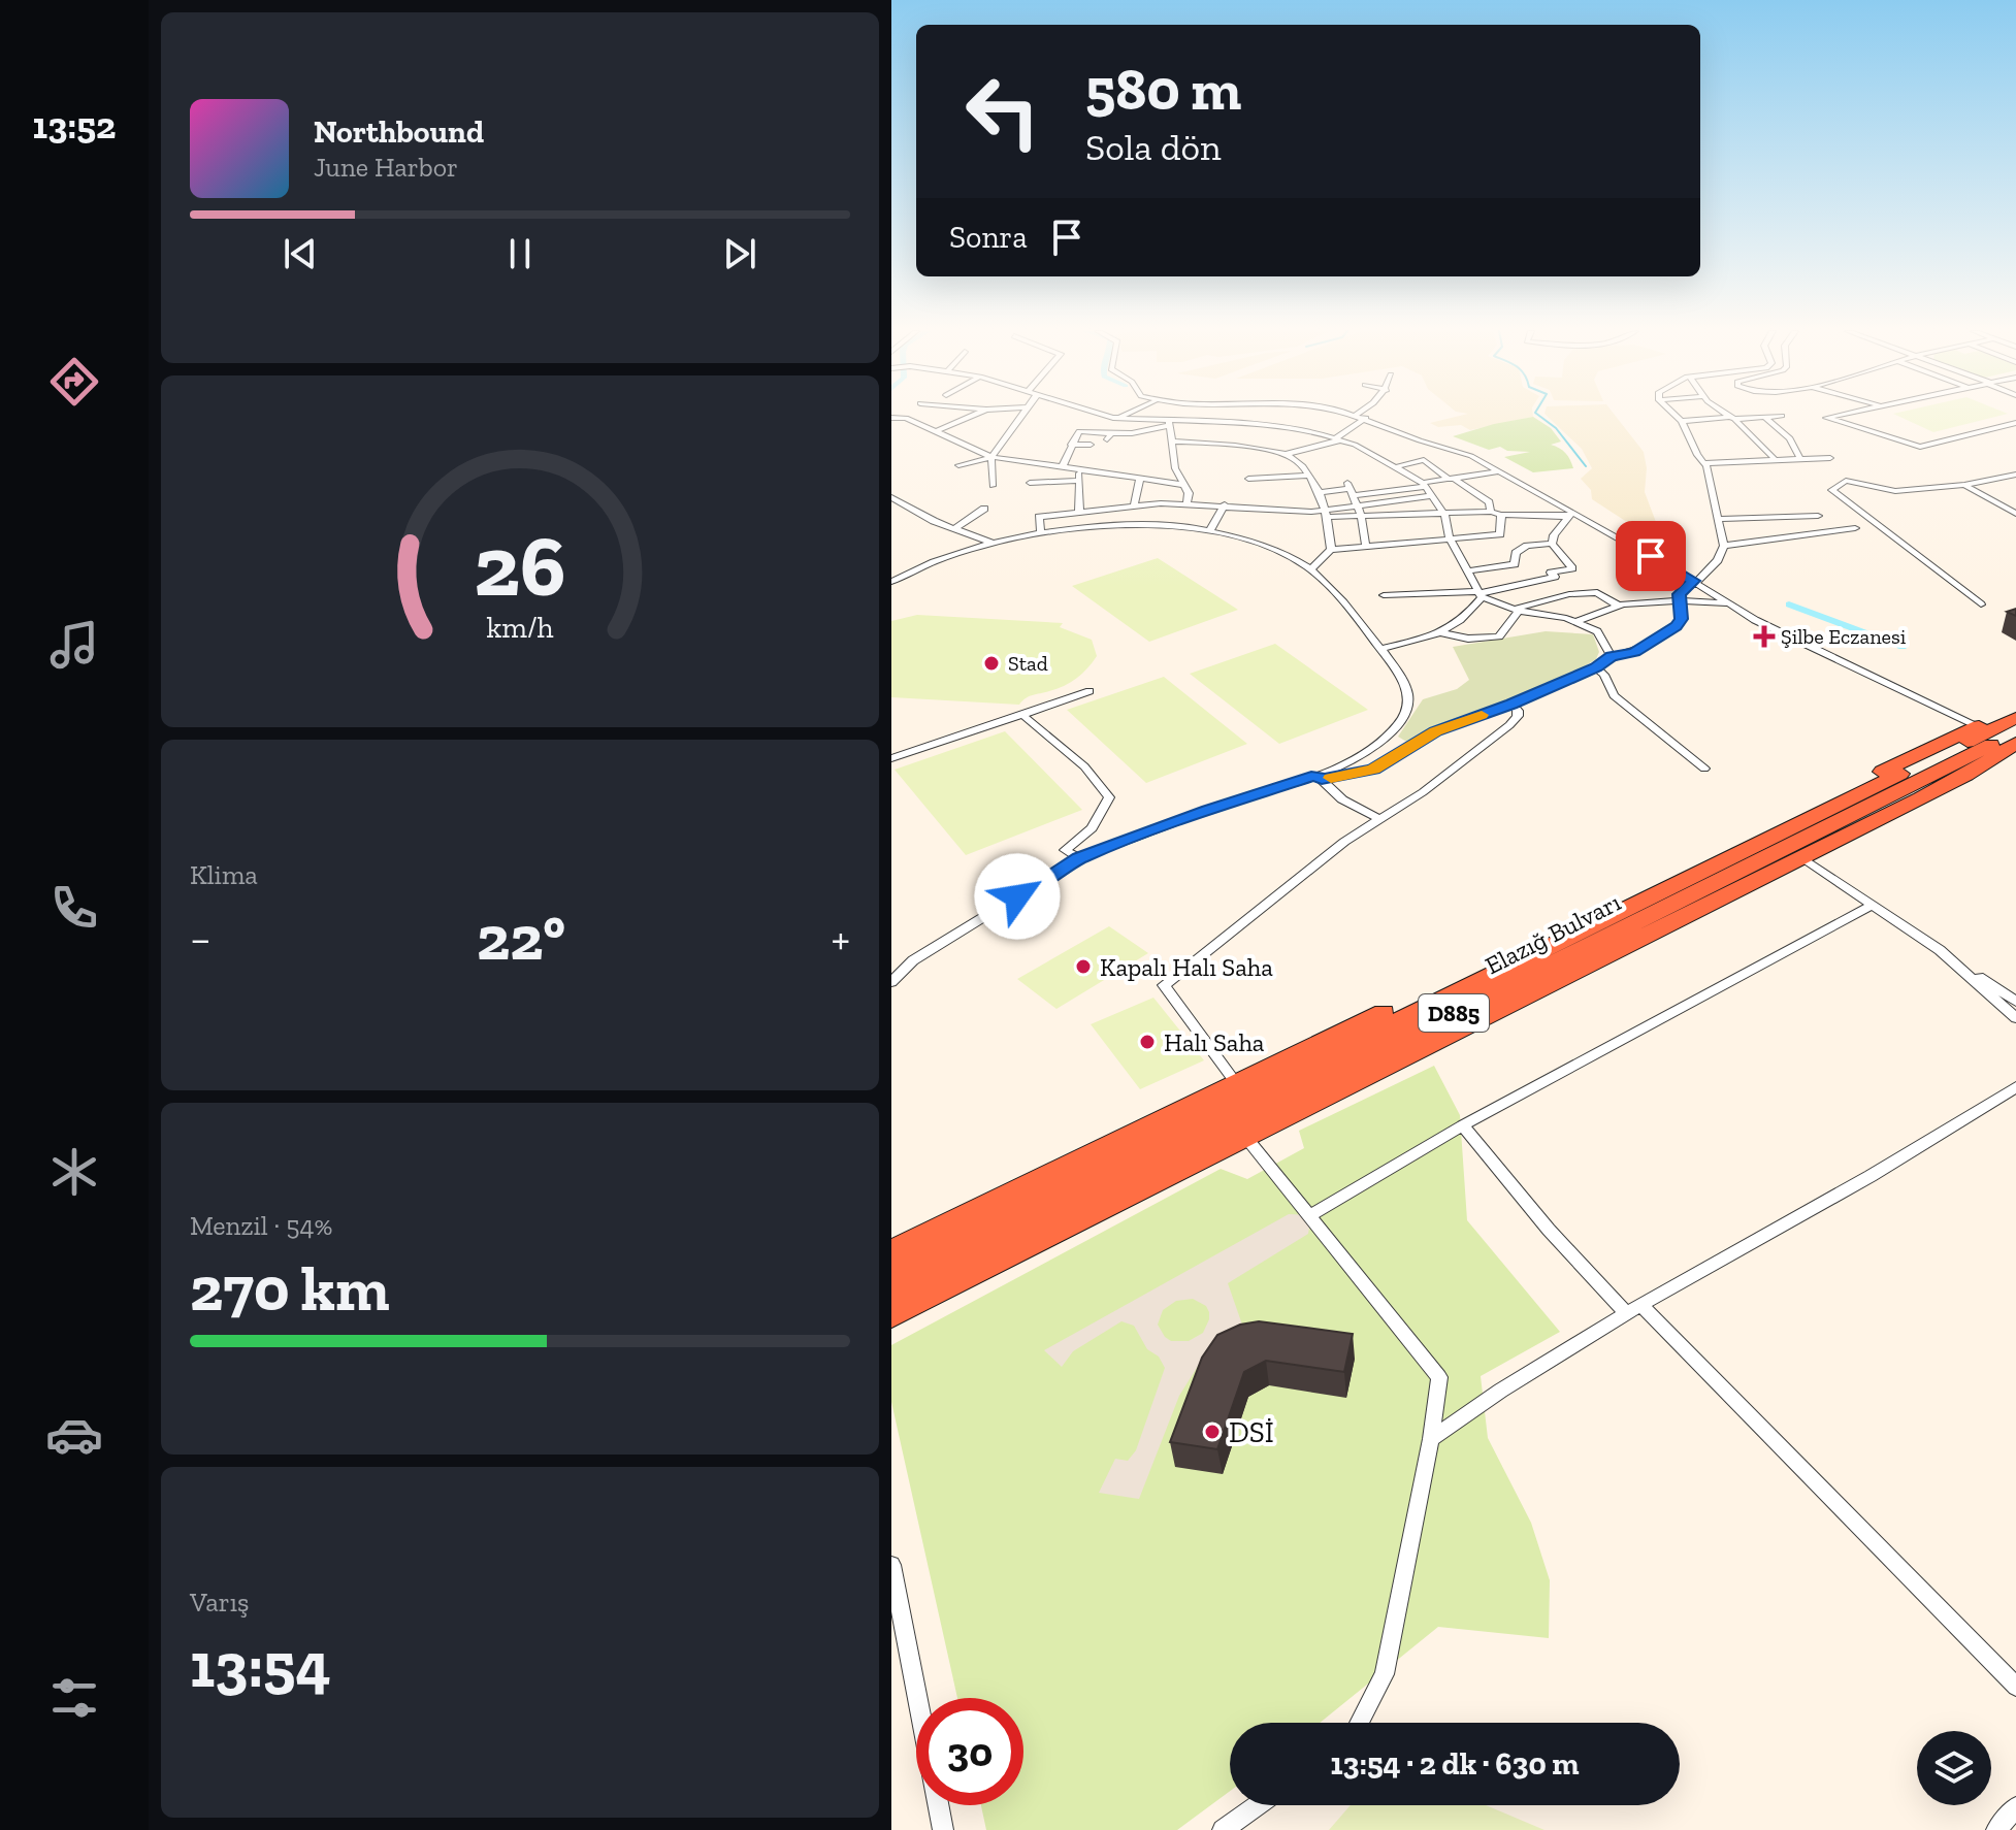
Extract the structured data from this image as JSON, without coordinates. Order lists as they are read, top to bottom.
{
  "streets": {
    "highway": ["Elazığ Bulvarı", "D885"]
  },
  "places": {
    "health": ["Şilbe Eczanesi"],
    "other": [
      "Stad",
      "Kapalı Halı Saha",
      "Halı Saha",
      "DSİ"
    ]
  },
  "page": {
    "tabs": "13:52",
    "turn": ["580 m", "Sola dön"],
    "song": ["Northbound", "June Harbor"],
    "then": "Sonra",
    "tile": [
      "Klima",
      ["Menzil · 54%", "270 km"],
      ["Varış", "13:54"]
    ],
    "heat": ["−", "22°", "+"],
    "limit": "30",
    "trip": "13:54 · 2 dk · 630 m",
    "gauge": ["26", "km/h"]
  }
}
